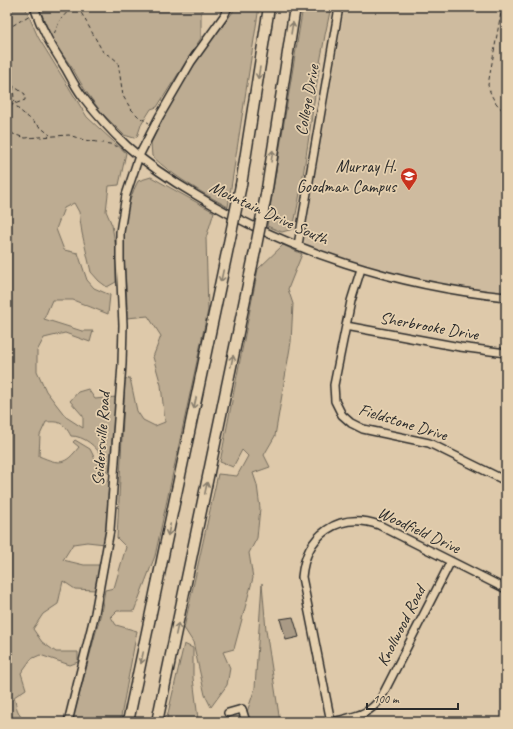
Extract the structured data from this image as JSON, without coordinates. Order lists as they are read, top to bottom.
{
  "streets": {
    "street": [
      "College Drive",
      "Mountain Drive South",
      "Sherbrooke Drive",
      "Fieldstone Drive",
      "Seidersville Road",
      "Woodfield Drive",
      "Knollwood Road"
    ]
  },
  "crossings": [
    ["College Drive", "Mountain Drive South"],
    ["Mountain Drive South", "Fieldstone Drive"],
    ["Mountain Drive South", "Seidersville Road"],
    ["Sherbrooke Drive", "Fieldstone Drive"],
    ["Woodfield Drive", "Knollwood Road"]
  ],
  "places": {
    "school or university": ["Murray H. Goodman Campus"]
  },
  "scale_bar": "100 m"
}
